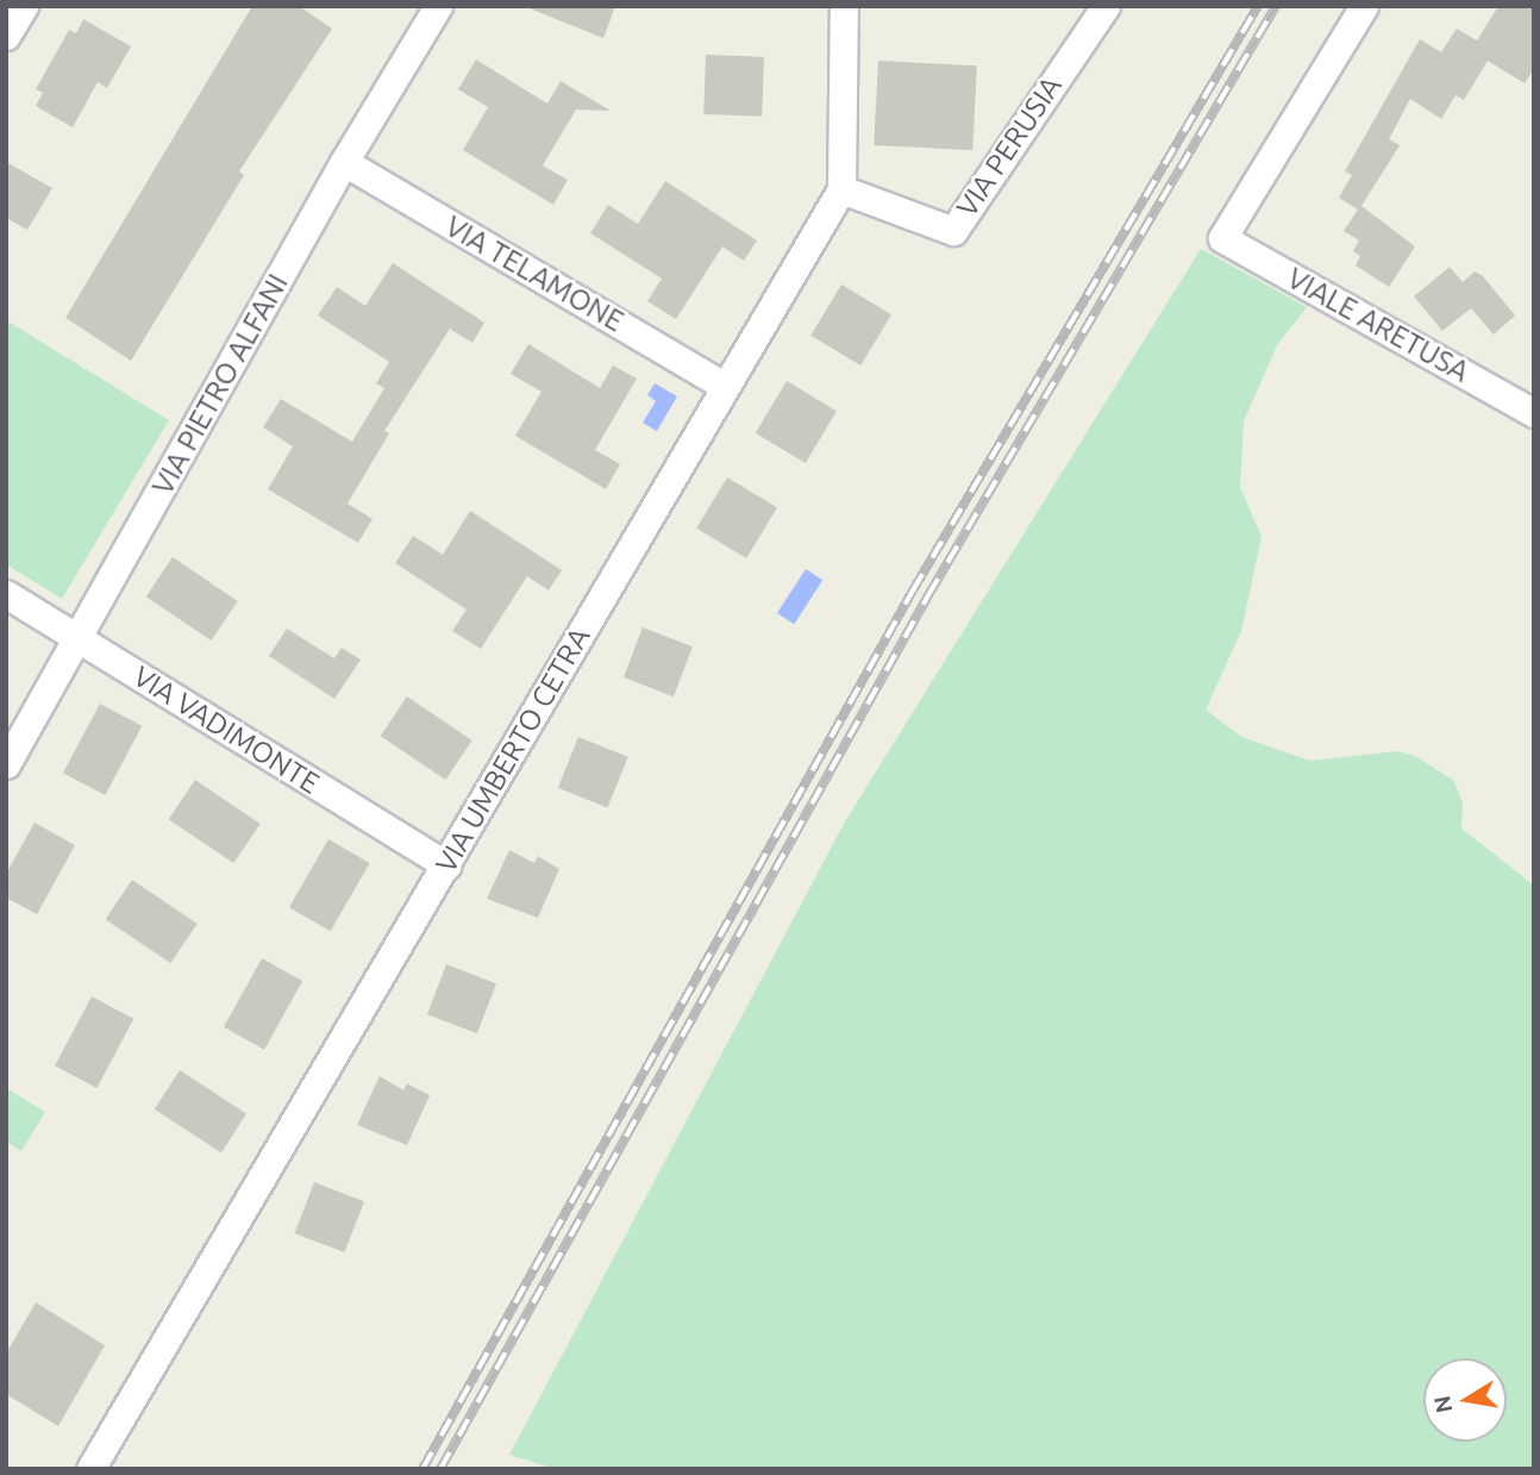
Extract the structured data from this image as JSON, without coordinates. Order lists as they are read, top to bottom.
{
  "streets": {
    "street": [
      "VIA PERUSIA",
      "VIA TELAMONE",
      "VIALE ARETUSA",
      "VIA PIETRO ALFANI",
      "VIA VADIMONTE",
      "VIA UMBERTO CETRA"
    ]
  },
  "crossings": [
    ["VIA PERUSIA", "VIA UMBERTO CETRA"],
    ["VIA TELAMONE", "VIA PIETRO ALFANI"],
    ["VIA TELAMONE", "VIA UMBERTO CETRA"],
    ["VIA PIETRO ALFANI", "VIA VADIMONTE"],
    ["VIA VADIMONTE", "VIA UMBERTO CETRA"]
  ],
  "north": "left"
}
